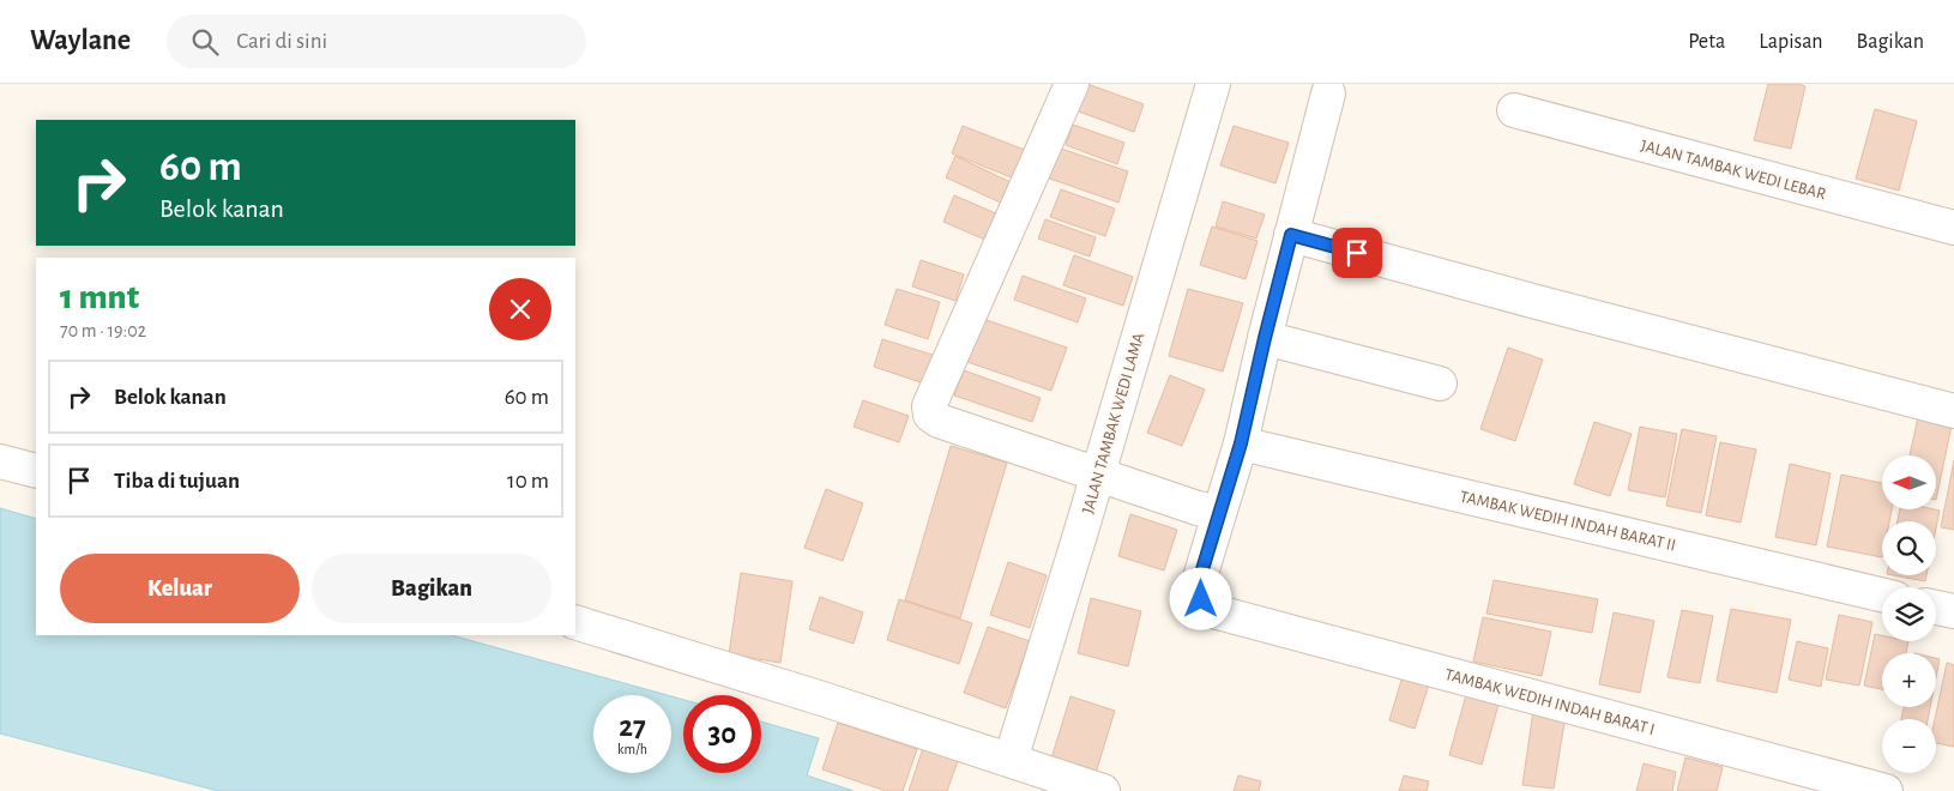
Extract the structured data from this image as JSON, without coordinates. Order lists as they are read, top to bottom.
{
  "streets": {
    "street": [
      "JALAN TAMBAK WEDI LEBAR",
      "JALAN TAMBAK WEDI LAMA",
      "TAMBAK WEDIH INDAH BARAT II",
      "TAMBAK WEDIH INDAH BARAT I"
    ]
  },
  "north": "left",
  "page": {
    "header": "Waylane",
    "search": "Cari di sini",
    "nav": ["Peta", "Lapisan", "Bagikan"],
    "turn": ["60 m", "Belok kanan"],
    "heading": ["1 mnt", "70 m · 19:02"],
    "list": [
      {
        "name": "Belok kanan",
        "value": "60 m"
      },
      {
        "name": "Tiba di tujuan",
        "value": "10 m"
      }
    ],
    "map_buttons": ["+", "−"],
    "buttons": ["Keluar", "Bagikan"],
    "speed": "27 km/h",
    "limit": "30"
  }
}
